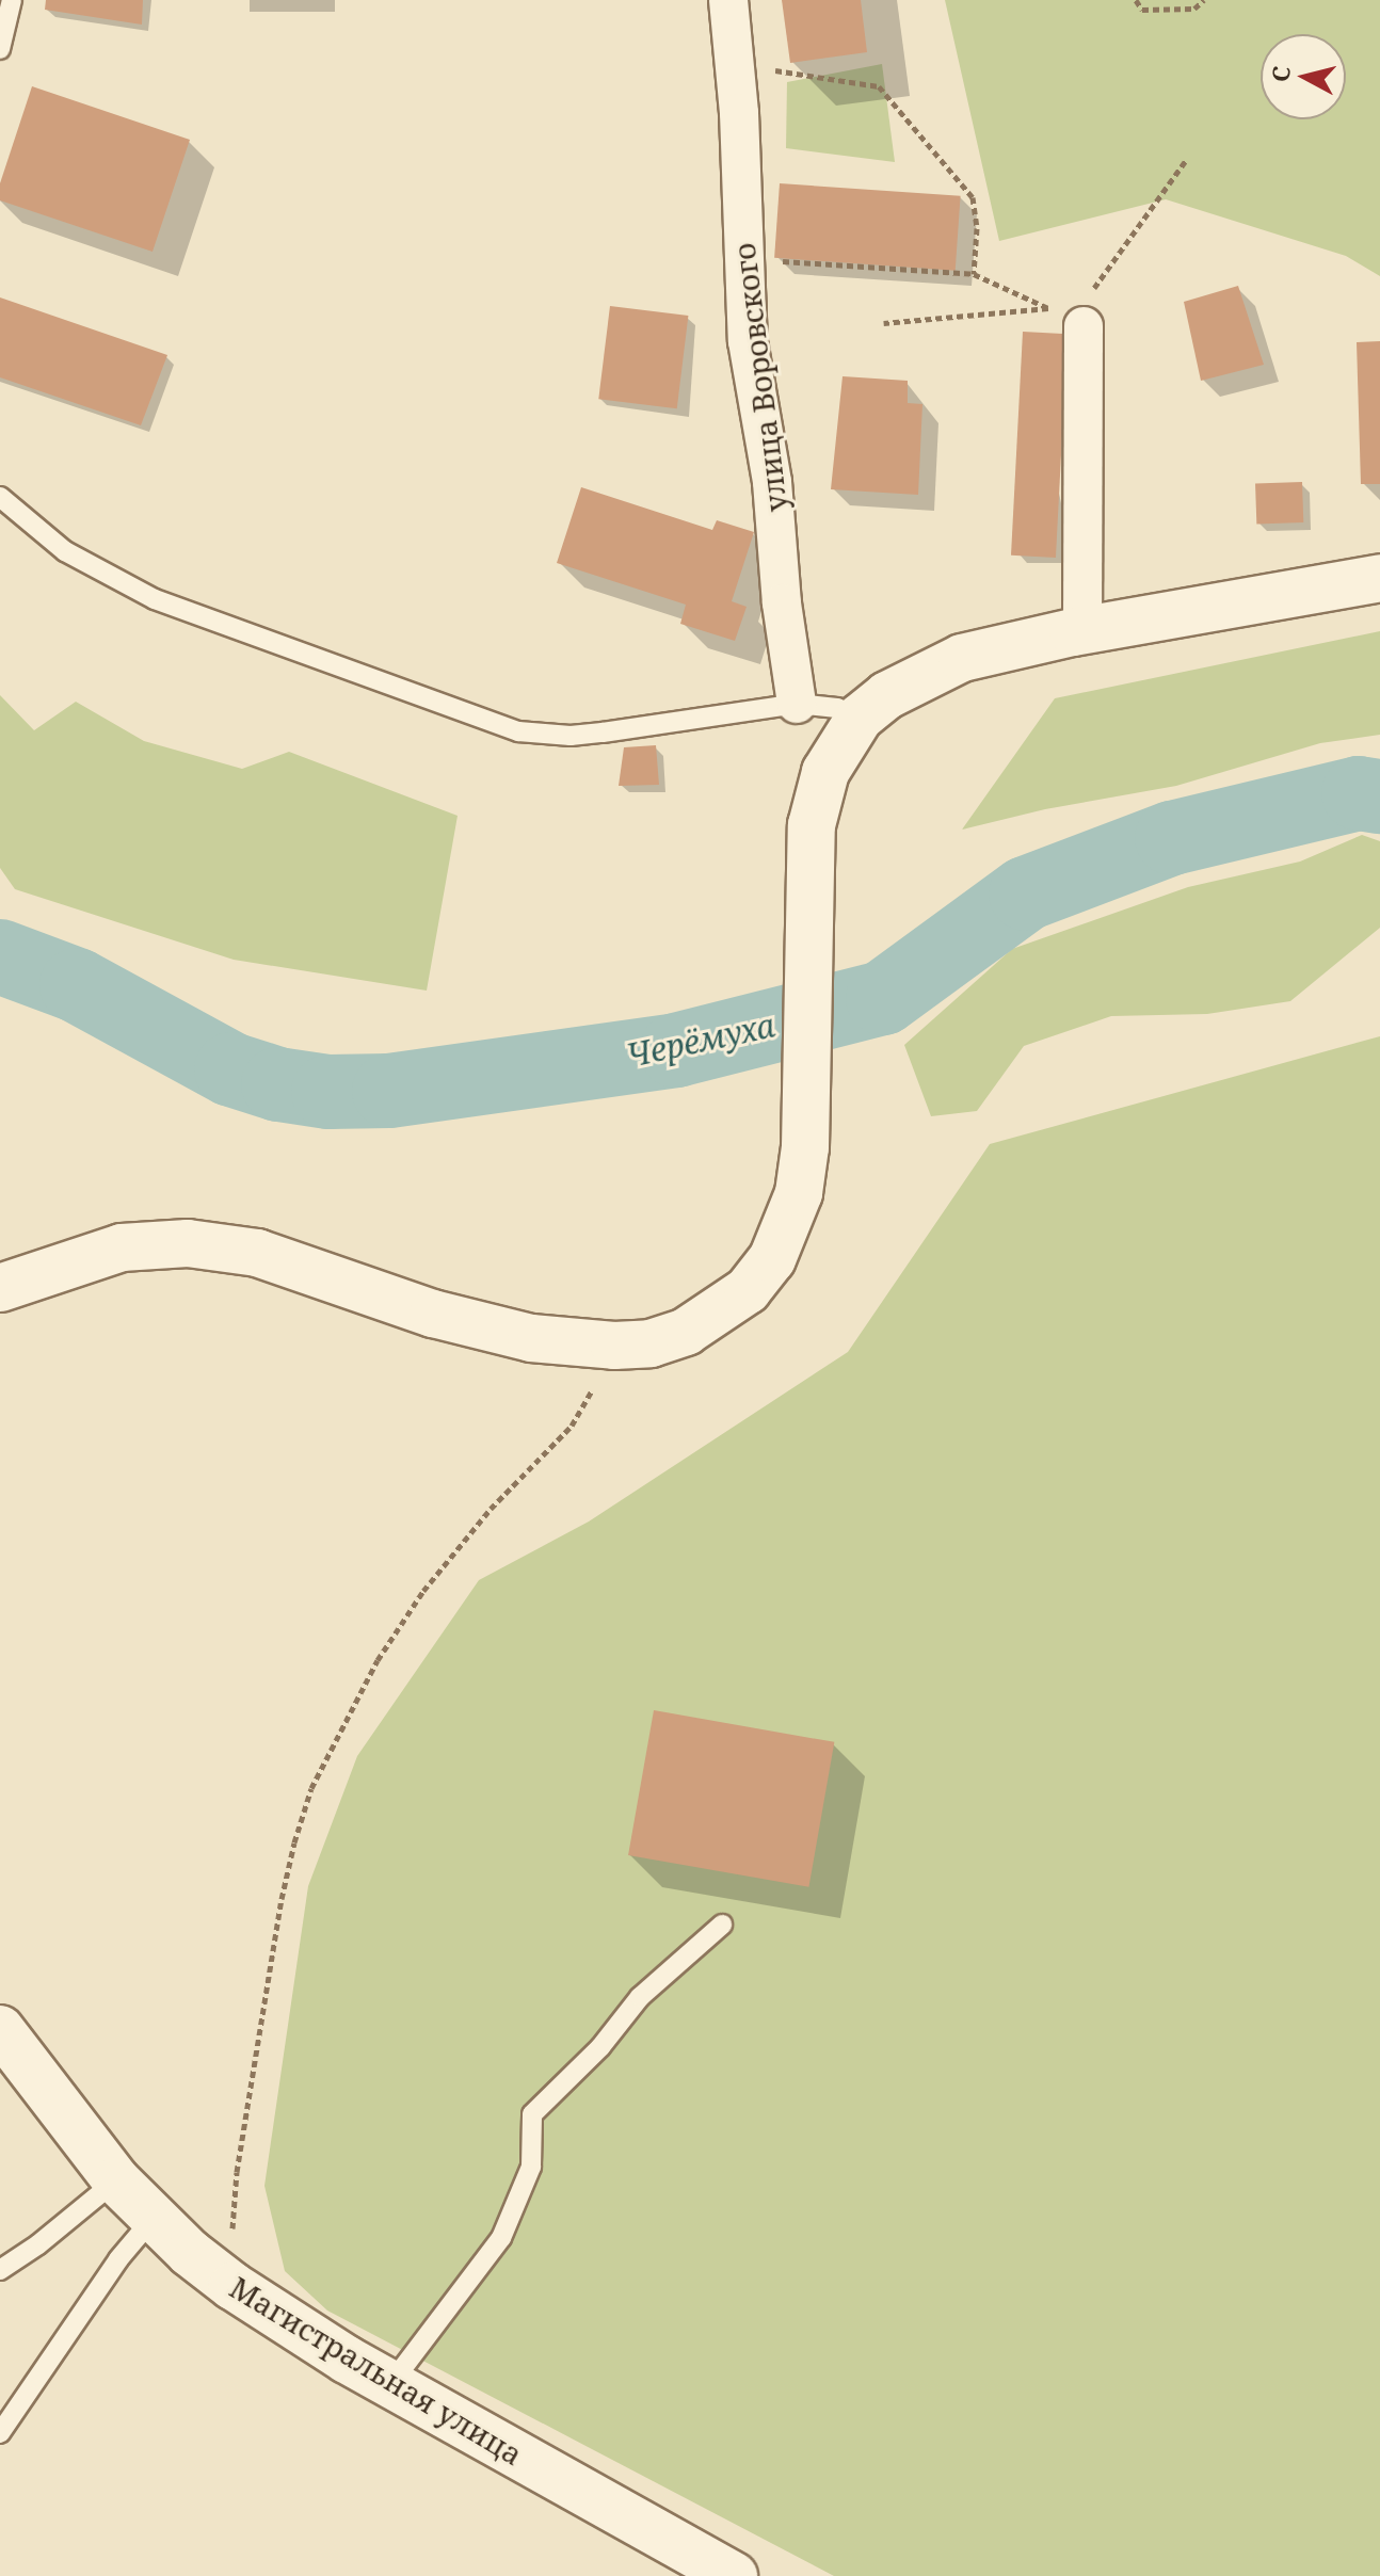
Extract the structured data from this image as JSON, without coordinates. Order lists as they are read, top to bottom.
{
  "streets": {
    "main road": ["Магистральная улица"],
    "street": ["улица Воровского"]
  },
  "water": ["Черёмуха"],
  "north": "left"
}
